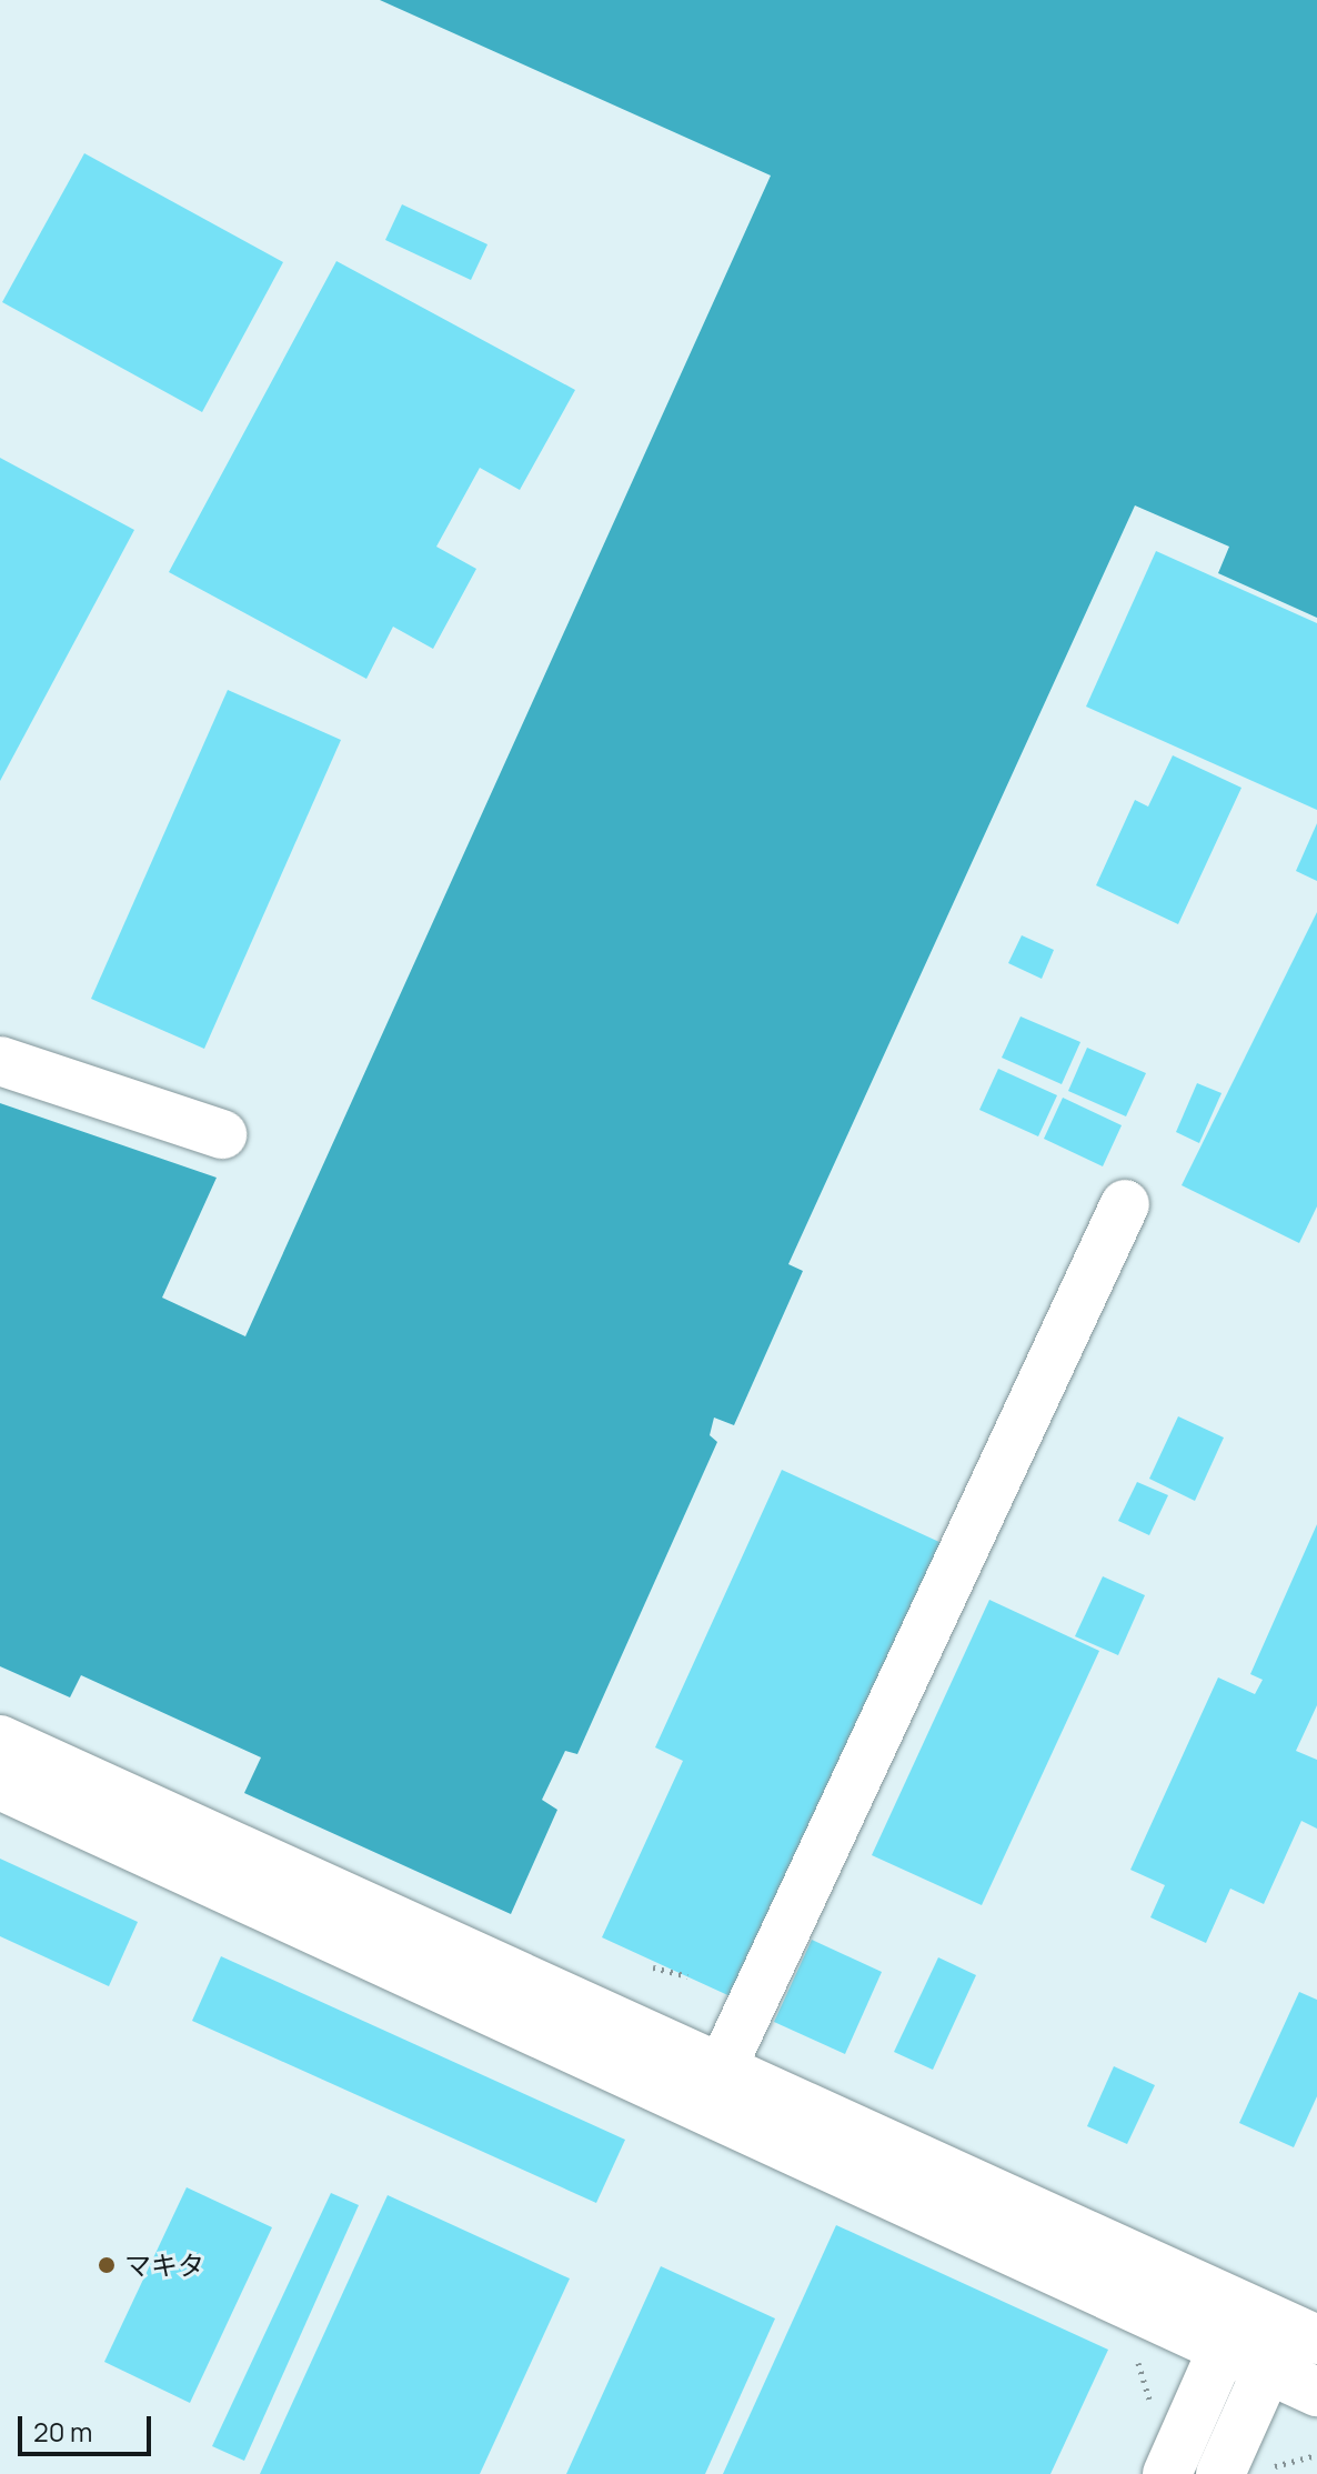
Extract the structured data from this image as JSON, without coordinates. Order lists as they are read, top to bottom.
{
  "places": ["マキタ"],
  "scale_bar": "20 m"
}
